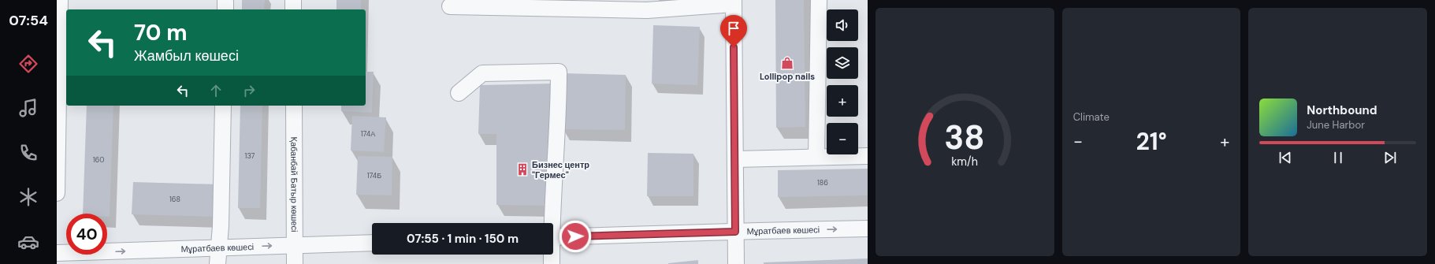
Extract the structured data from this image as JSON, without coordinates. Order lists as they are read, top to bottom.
{
  "streets": {
    "street": ["Қабанбай Батыр көшесі", "Мұратбаев көшесі"]
  },
  "crossings": [
    ["Қабанбай Батыр көшесі", "Мұратбаев көшесі"]
  ],
  "places": {
    "shop": ["Lollipop nails"],
    "building": ["Бизнес центр \"Гермес\""]
  },
  "house_numbers": [
    "174А",
    "137",
    "160",
    "174Б",
    "186",
    "168"
  ],
  "page": {
    "tabs": "07:54",
    "tile": "Climate",
    "map_buttons": ["+", "−"],
    "turn": ["70 m", "Жамбыл көшесі"],
    "song": ["Northbound", "June Harbor"],
    "heat": ["−", "21°", "+"],
    "limit": "40",
    "trip": "07:55 · 1 min · 150 m",
    "gauge": ["38", "km/h"]
  }
}
